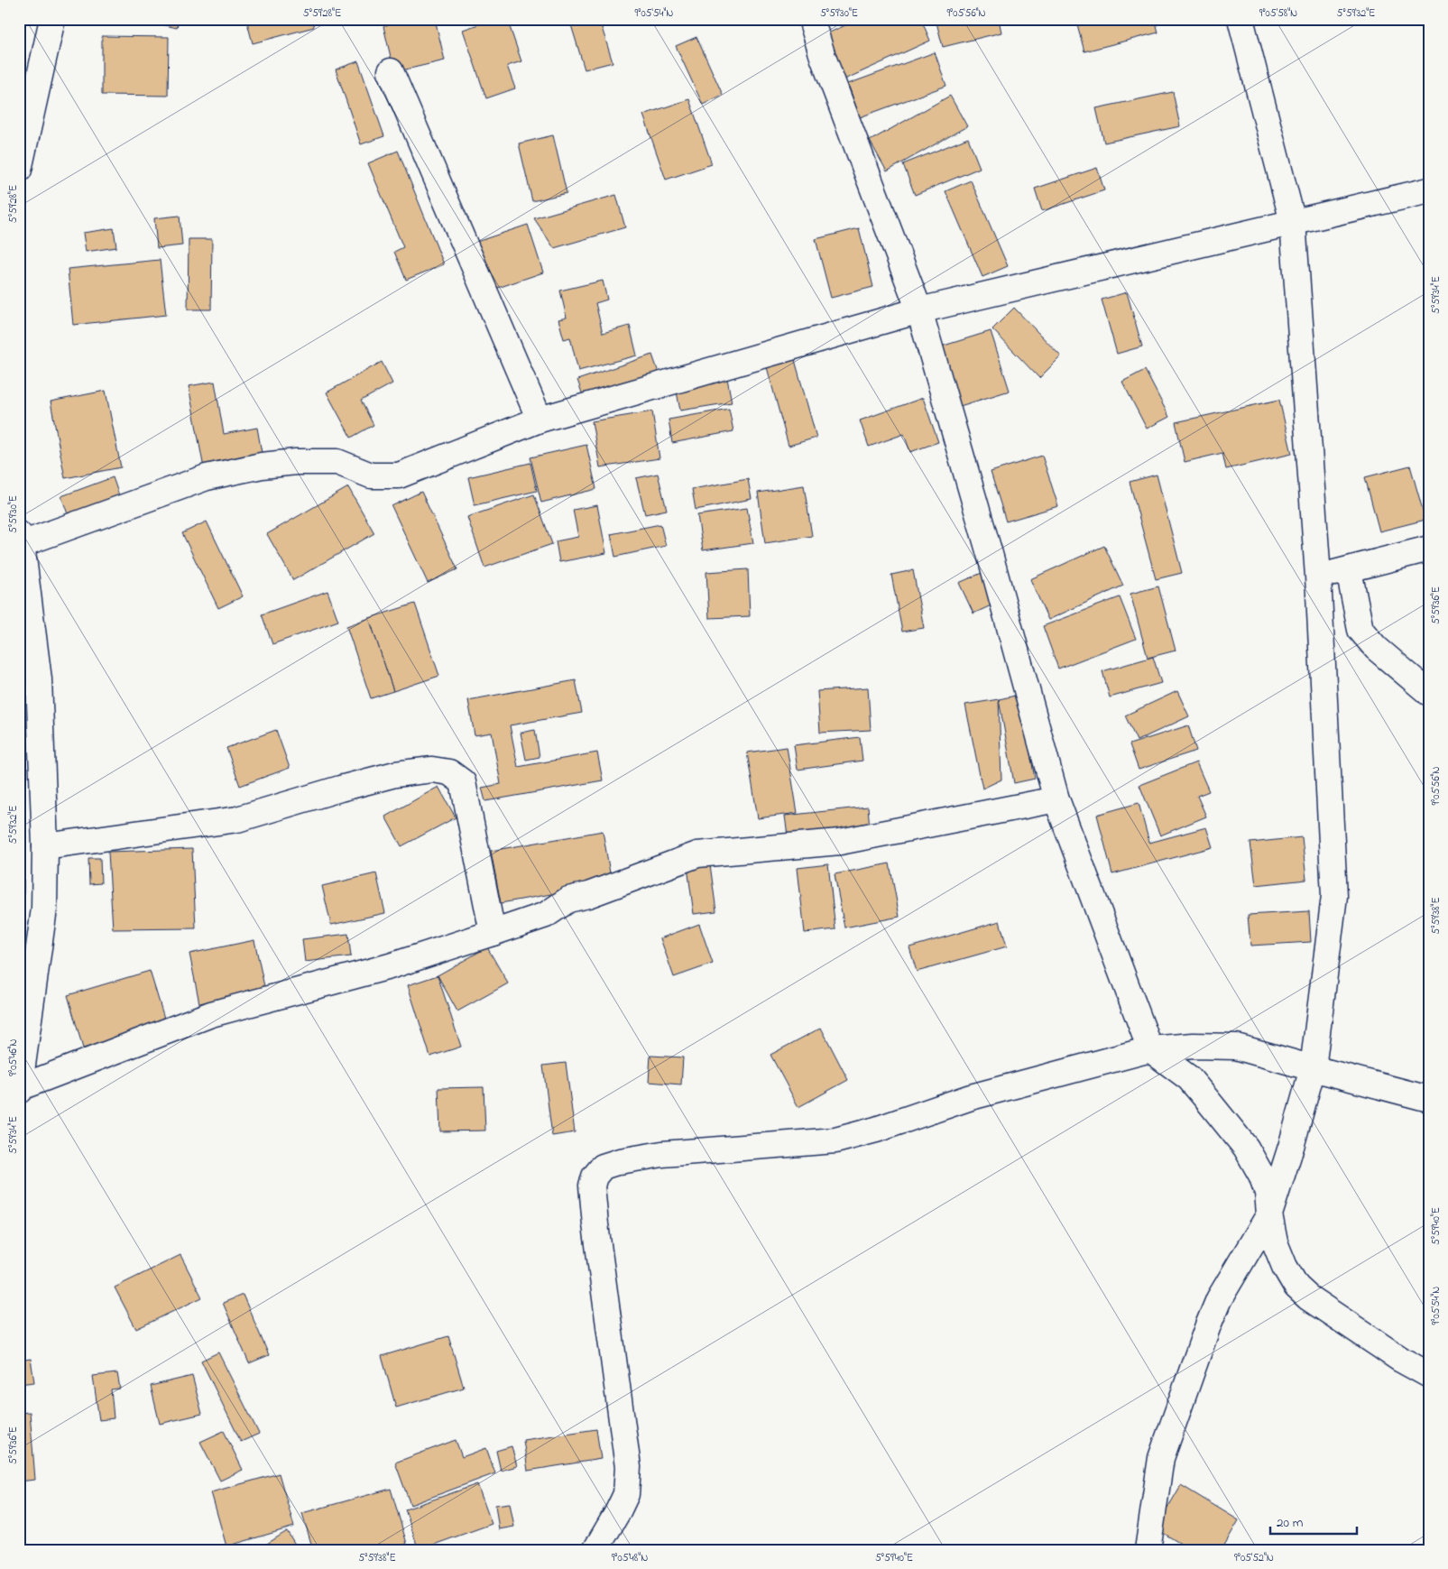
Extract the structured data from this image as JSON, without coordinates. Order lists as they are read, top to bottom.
{
  "scale_bar": "20 m",
  "coordinates": [
    "5°59'28\"E",
    "9°05'54\"N",
    "5°59'30\"E",
    "9°05'56\"N",
    "9°05'58\"N",
    "5°59'32\"E",
    "5°59'34\"E",
    "5°59'36\"E",
    "5°59'38\"E",
    "9°05'46\"N",
    "5°59'40\"E",
    "9°05'48\"N",
    "9°05'52\"N"
  ]
}
